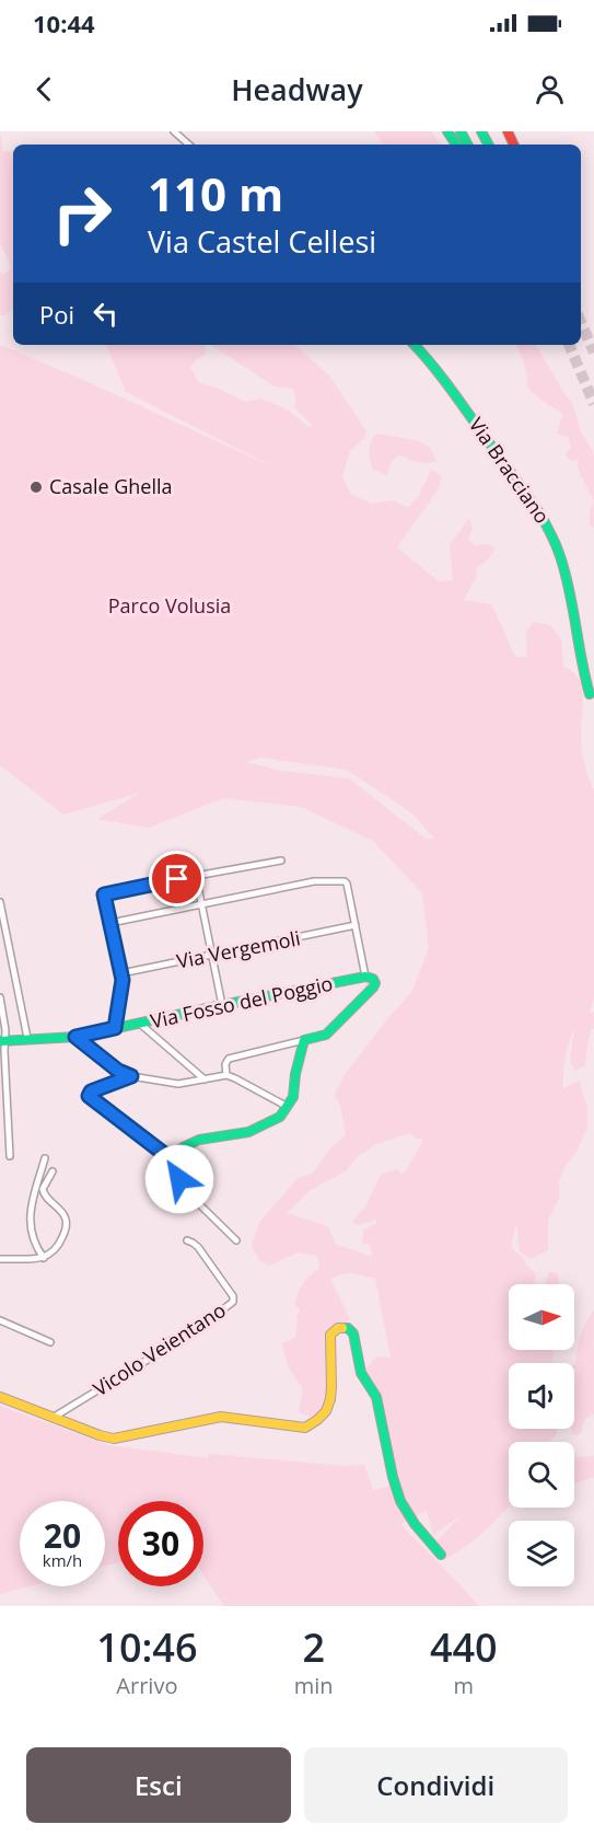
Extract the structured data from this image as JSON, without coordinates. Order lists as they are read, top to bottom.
{
  "streets": {
    "main road": ["Via Bracciano", "Via Fosso del Poggio"],
    "street": ["Via Vergemoli", "Vicolo Veientano"]
  },
  "parks": ["Parco Volusia"],
  "places": ["Casale Ghella"],
  "north": "right",
  "page": {
    "status": "10:44",
    "header": "Headway",
    "turn": ["110 m", "Via Castel Cellesi"],
    "then": "Poi",
    "speed": "20 km/h",
    "limit": "30",
    "eta": [
      "10:46",
      "Arrivo",
      "2",
      "min",
      "440",
      "m"
    ],
    "buttons": ["Esci", "Condividi"]
  }
}
